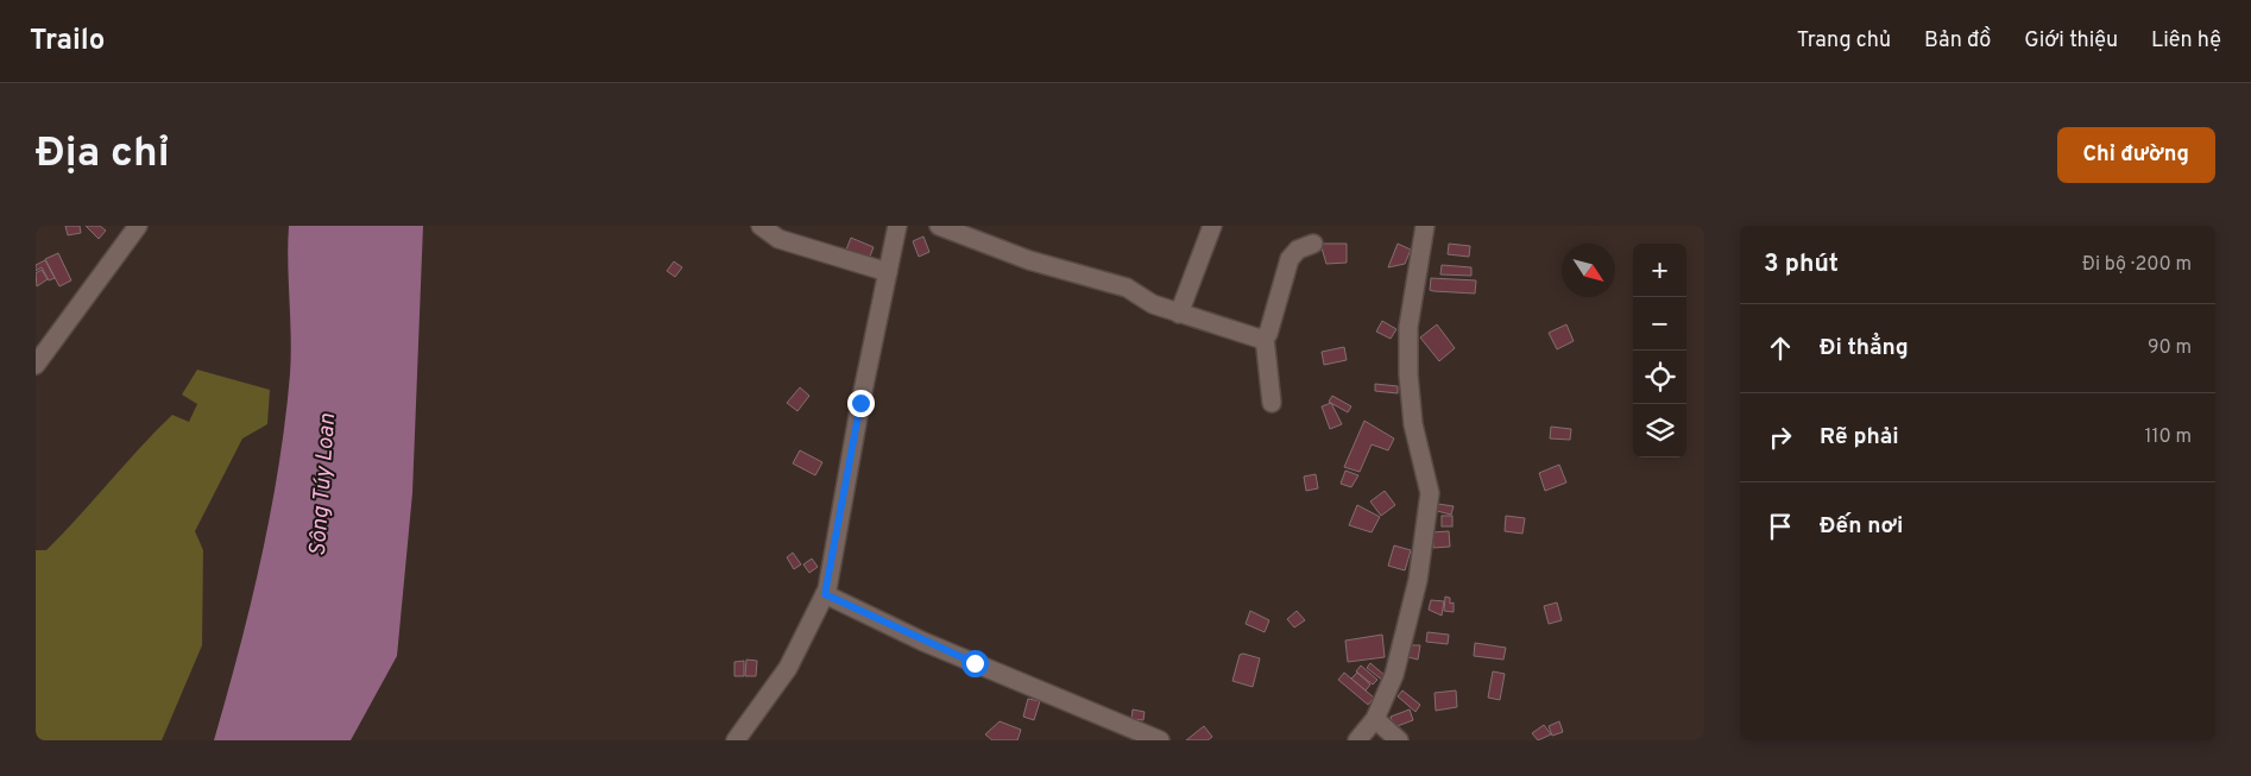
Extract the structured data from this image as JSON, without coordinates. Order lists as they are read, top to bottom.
{
  "water": ["Sông Túy Loan"],
  "north": "bottom right",
  "page": {
    "header": "Trailo",
    "nav": [
      "Trang chủ",
      "Bản đồ",
      "Giới thiệu",
      "Liên hệ"
    ],
    "buttons": "Chỉ đường",
    "title": "Địa chỉ",
    "heading": ["3 phút", "Đi bộ · 200 m"],
    "map_buttons": ["+", "−"],
    "list": [
      ["Đi thẳng", "90 m"],
      ["Rẽ phải", "110 m"],
      "Đến nơi"
    ]
  }
}
